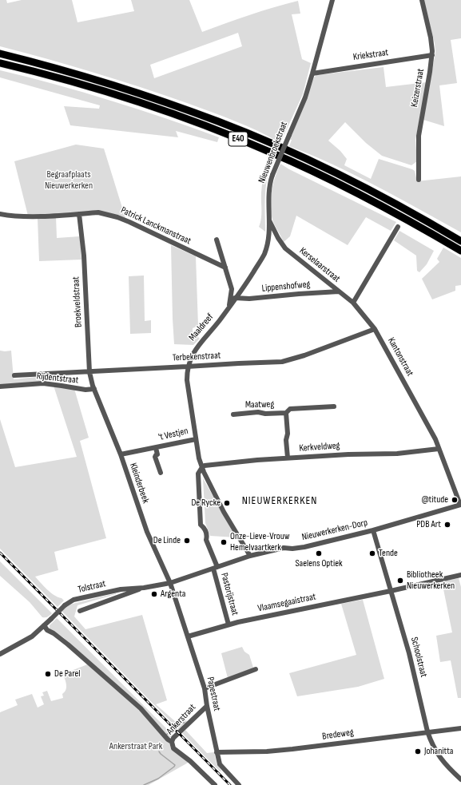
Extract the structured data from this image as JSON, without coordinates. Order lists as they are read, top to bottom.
{
  "streets": {
    "highway": ["E40"],
    "street": [
      "Kriekstraat",
      "Keizerstraat",
      "Nieuwenbroekstraat",
      "Patrick Lanckmanstraat",
      "Kerselaarstraat",
      "Lippenshofweg",
      "Broekveldstraat",
      "Maaldreef",
      "Terbekenstraat",
      "Kantonstraat",
      "Rijdentstraat",
      "Maatweg",
      "'t Vestjen",
      "Kerkveldweg",
      "Kleinderbeek",
      "Nieuwerkerken-Dorp",
      "Tolstraat",
      "Pastorijstraat",
      "Vlaamsegaaistraat",
      "Schoolstraat",
      "Papestraat",
      "Ankerstraat",
      "Bredeweg"
    ]
  },
  "crossings": [
    ["Kriekstraat", "Keizerstraat"],
    ["Kriekstraat", "Nieuwenbroekstraat"],
    ["Nieuwenbroekstraat", "Kerselaarstraat"],
    ["Nieuwenbroekstraat", "Lippenshofweg"],
    ["Nieuwenbroekstraat", "Maaldreef"],
    ["Patrick Lanckmanstraat", "Broekveldstraat"],
    ["Patrick Lanckmanstraat", "Maaldreef"],
    ["Kerselaarstraat", "Lippenshofweg"],
    ["Kerselaarstraat", "Kantonstraat"],
    ["Broekveldstraat", "Terbekenstraat"],
    ["Broekveldstraat", "Rijdentstraat"],
    ["Broekveldstraat", "Kleinderbeek"],
    ["Maaldreef", "Terbekenstraat"],
    ["Maaldreef", "'t Vestjen"],
    ["Maaldreef", "Kerkveldweg"],
    ["Maaldreef", "Nieuwerkerken-Dorp"],
    ["Maaldreef", "Tolstraat"],
    ["Maaldreef", "Pastorijstraat"],
    ["Terbekenstraat", "Kantonstraat"],
    ["Kantonstraat", "Kerkveldweg"],
    ["Kantonstraat", "Nieuwerkerken-Dorp"],
    ["Rijdentstraat", "Kleinderbeek"],
    ["Maatweg", "Kerkveldweg"],
    ["'t Vestjen", "Kleinderbeek"],
    ["Kleinderbeek", "Tolstraat"],
    ["Kleinderbeek", "Papestraat"],
    ["Nieuwerkerken-Dorp", "Tolstraat"],
    ["Nieuwerkerken-Dorp", "Pastorijstraat"],
    ["Nieuwerkerken-Dorp", "Schoolstraat"],
    ["Tolstraat", "Pastorijstraat"],
    ["Tolstraat", "Papestraat"],
    ["Pastorijstraat", "Vlaamsegaaistraat"],
    ["Vlaamsegaaistraat", "Schoolstraat"],
    ["Vlaamsegaaistraat", "Papestraat"],
    ["Schoolstraat", "Bredeweg"],
    ["Papestraat", "Ankerstraat"],
    ["Papestraat", "Bredeweg"]
  ],
  "districts": ["NIEUWERKERKEN"],
  "parks": ["Begraafplaats Nieuwerkerken", "Ankerstraat Park"],
  "places": [
    "@titude",
    "De Rycke",
    "PDB Art",
    "De Linde",
    "Onze-Lieve-Vrouw Hemelvaartkerk",
    "Saelens Optiek",
    "Tende",
    "Bibliotheek Nieuwerkerken",
    "Argenta",
    "De Parel",
    "Johanitta"
  ]
}
